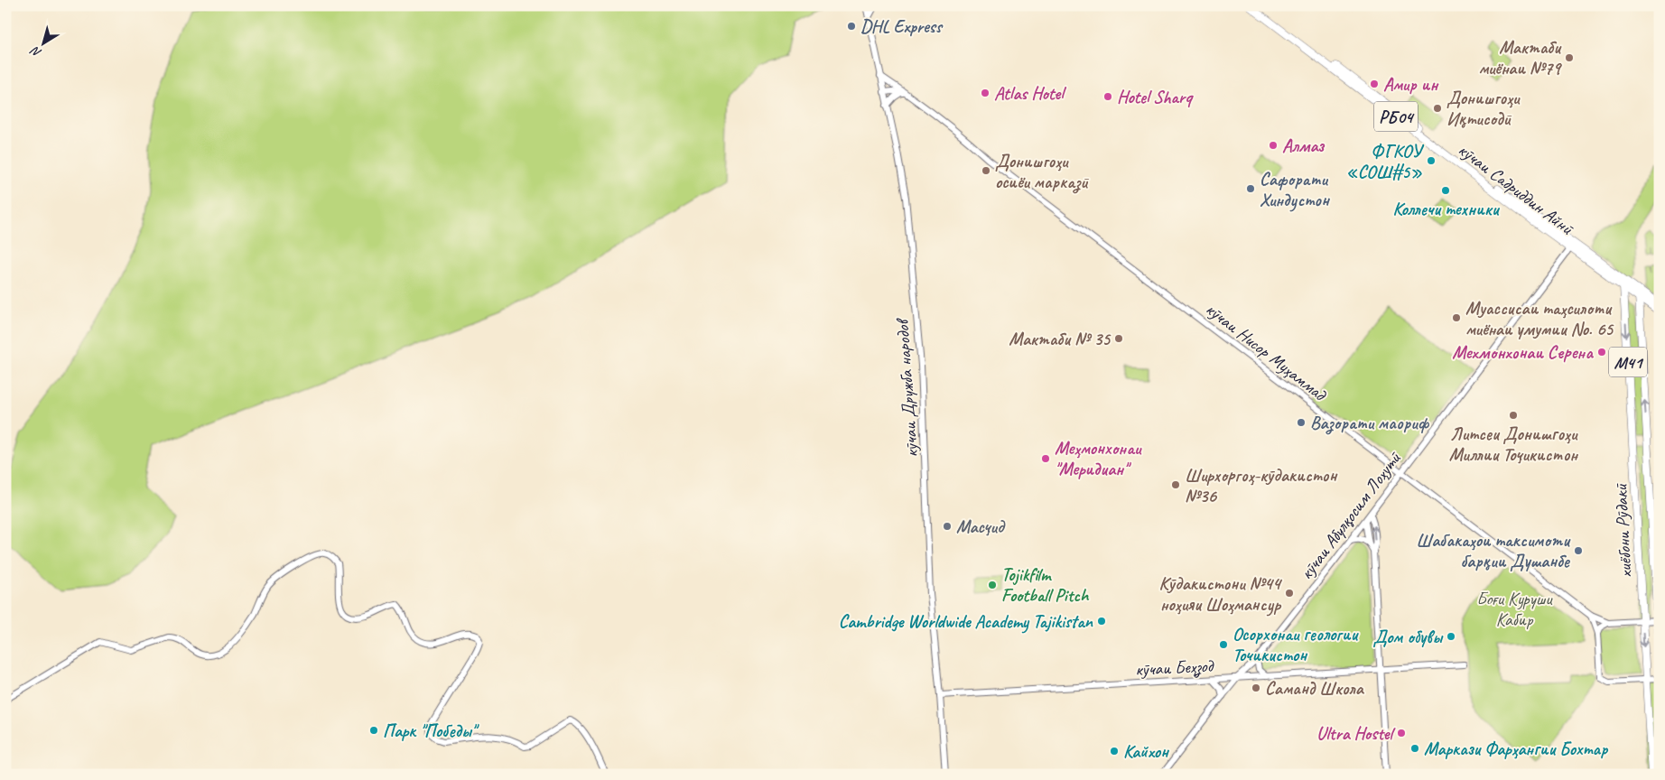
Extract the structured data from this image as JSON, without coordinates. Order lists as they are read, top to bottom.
{
  "streets": {
    "highway": [
      "РБ04",
      "кӯчаи Садриддин Айнӣ",
      "M41",
      "хиёбони Рӯдакӣ"
    ],
    "street": [
      "кӯчаи Нисор Муҳаммад",
      "кӯчаи Дружба народов",
      "кӯчаи Абулқосим Лоҳутӣ",
      "кӯчаи Беҳзод"
    ]
  },
  "crossings": [
    ["кӯчаи Садриддин Айнӣ", "M41"],
    ["кӯчаи Садриддин Айнӣ", "кӯчаи Абулқосим Лоҳутӣ"],
    ["кӯчаи Садриддин Айнӣ", "хиёбони Рӯдакӣ"],
    ["кӯчаи Нисор Муҳаммад", "M41"],
    ["кӯчаи Нисор Муҳаммад", "кӯчаи Дружба народов"],
    ["кӯчаи Нисор Муҳаммад", "кӯчаи Абулқосим Лоҳутӣ"],
    ["кӯчаи Нисор Муҳаммад", "хиёбони Рӯдакӣ"],
    ["кӯчаи Дружба народов", "кӯчаи Беҳзод"],
    ["кӯчаи Абулқосим Лоҳутӣ", "кӯчаи Беҳзод"]
  ],
  "parks": ["Боғи Куруши Кабир"],
  "places": [
    "DHL Express",
    "Мактаби миёнаи №79",
    "Амир ин",
    "Atlas Hotel",
    "Hotel Sharq",
    "Донишгоҳи Иқтисодӣ",
    "Алмаз",
    "ФГКОУ «СОШ#5»",
    "Донишгоҳи осиёи марказӣ",
    "Сафорати Хиндустон",
    "Коллечи техники",
    "Муассисаи таҳсилоти миёнаи умумии No. 65",
    "Мактаби № 35",
    "Мехмонхонаи Серена",
    "Литсеи Донишгоҳи Миллии Тоҷикистон",
    "Вазорати маориф",
    "Меҳмонхонаи \"Меридиан\"",
    "Ширхоргоҳ-кӯдакистон №36",
    "Масҷид",
    "Шабакаҳои таксимоти барқии Душанбе",
    "Tojikfilm Football Pitch",
    "Кӯдакистони №44 ноҳияи Шоҳмансур",
    "Cambridge Worldwide Academy Tajikistan",
    "Дом обувы",
    "Осорхонаи геологии Точикистон",
    "Саманд Школа",
    "Парк \"Победы\"",
    "Ultra Hostel",
    "Маркази Фарҳангии Бохтар",
    "Кайхон"
  ],
  "north": "bottom left"
}
